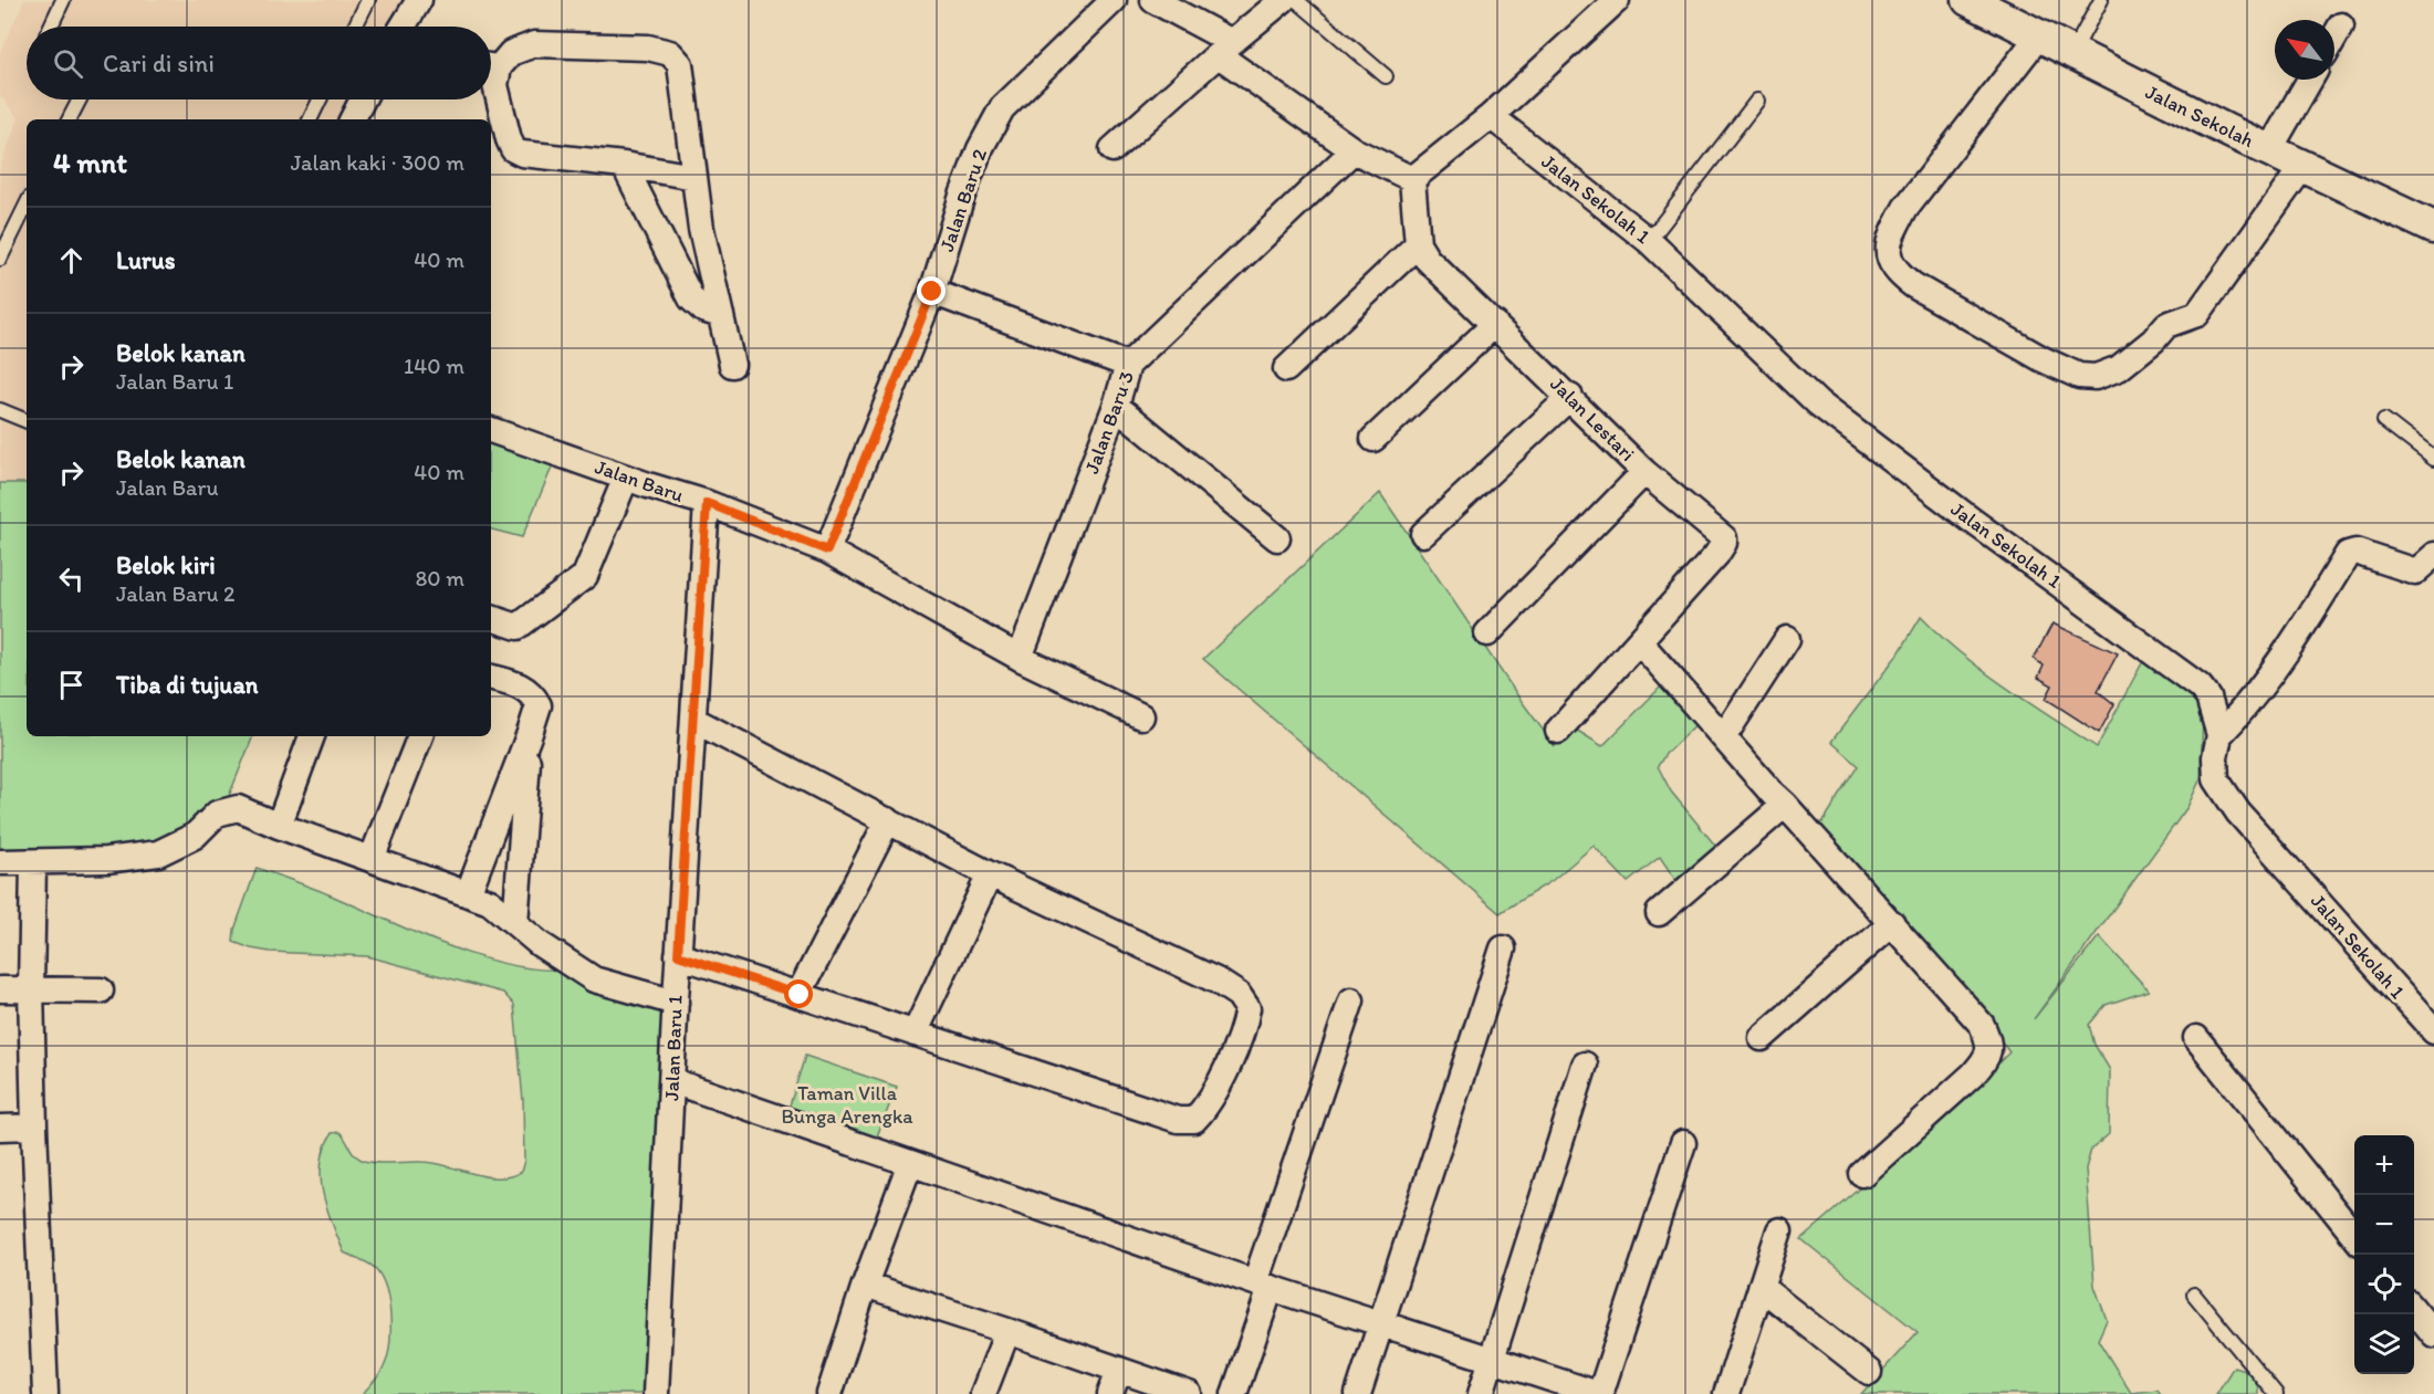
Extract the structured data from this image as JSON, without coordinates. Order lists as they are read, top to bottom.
{
  "streets": {
    "street": [
      "Jalan Sekolah",
      "Jalan Sekolah 1",
      "Jalan Baru 2",
      "Jalan Lestari",
      "Jalan Baru 3",
      "Jalan Baru",
      "Jalan Baru 1"
    ]
  },
  "crossings": [
    ["Jalan Baru 2", "Jalan Baru"],
    ["Jalan Baru 3", "Jalan Baru"],
    ["Jalan Baru", "Jalan Baru 1"]
  ],
  "parks": ["Taman Villa Bunga Arengka"],
  "north": "top left",
  "page": {
    "search": "Cari di sini",
    "heading": ["4 mnt", "Jalan kaki · 300 m"],
    "list": [
      ["Lurus", "40 m"],
      ["Belok kanan", "Jalan Baru 1", "140 m"],
      ["Belok kanan", "Jalan Baru", "40 m"],
      ["Belok kiri", "Jalan Baru 2", "80 m"],
      "Tiba di tujuan"
    ],
    "map_buttons": ["+", "−"]
  }
}
